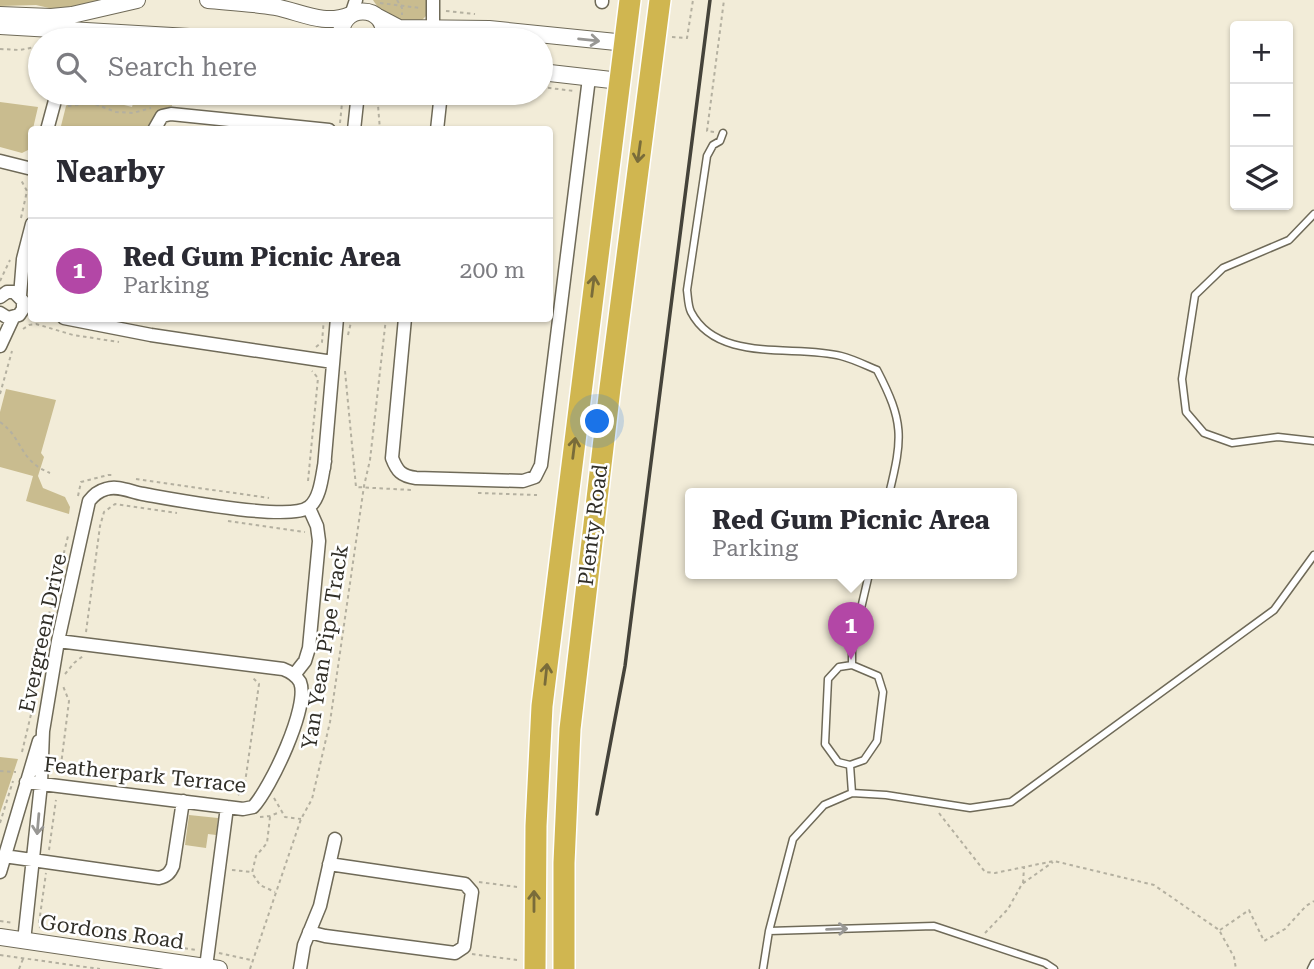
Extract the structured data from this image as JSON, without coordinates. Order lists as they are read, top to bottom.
{
  "streets": {
    "highway": ["Plenty Road"],
    "street": ["Evergreen Drive", "Featherpark Terrace", "Gordons Road"],
    "path": ["Yan Yean Pipe Track"]
  },
  "crossings": [
    ["Evergreen Drive", "Featherpark Terrace"],
    ["Evergreen Drive", "Gordons Road"]
  ],
  "page": {
    "map_buttons": ["+", "−"],
    "search": "Search here",
    "heading": "Nearby",
    "list": [
      {
        "mark": "1",
        "name": "Red Gum Picnic Area",
        "note": "Parking",
        "value": "200 m"
      }
    ],
    "popup": ["Red Gum Picnic Area", "Parking"],
    "pins": "1"
  }
}
